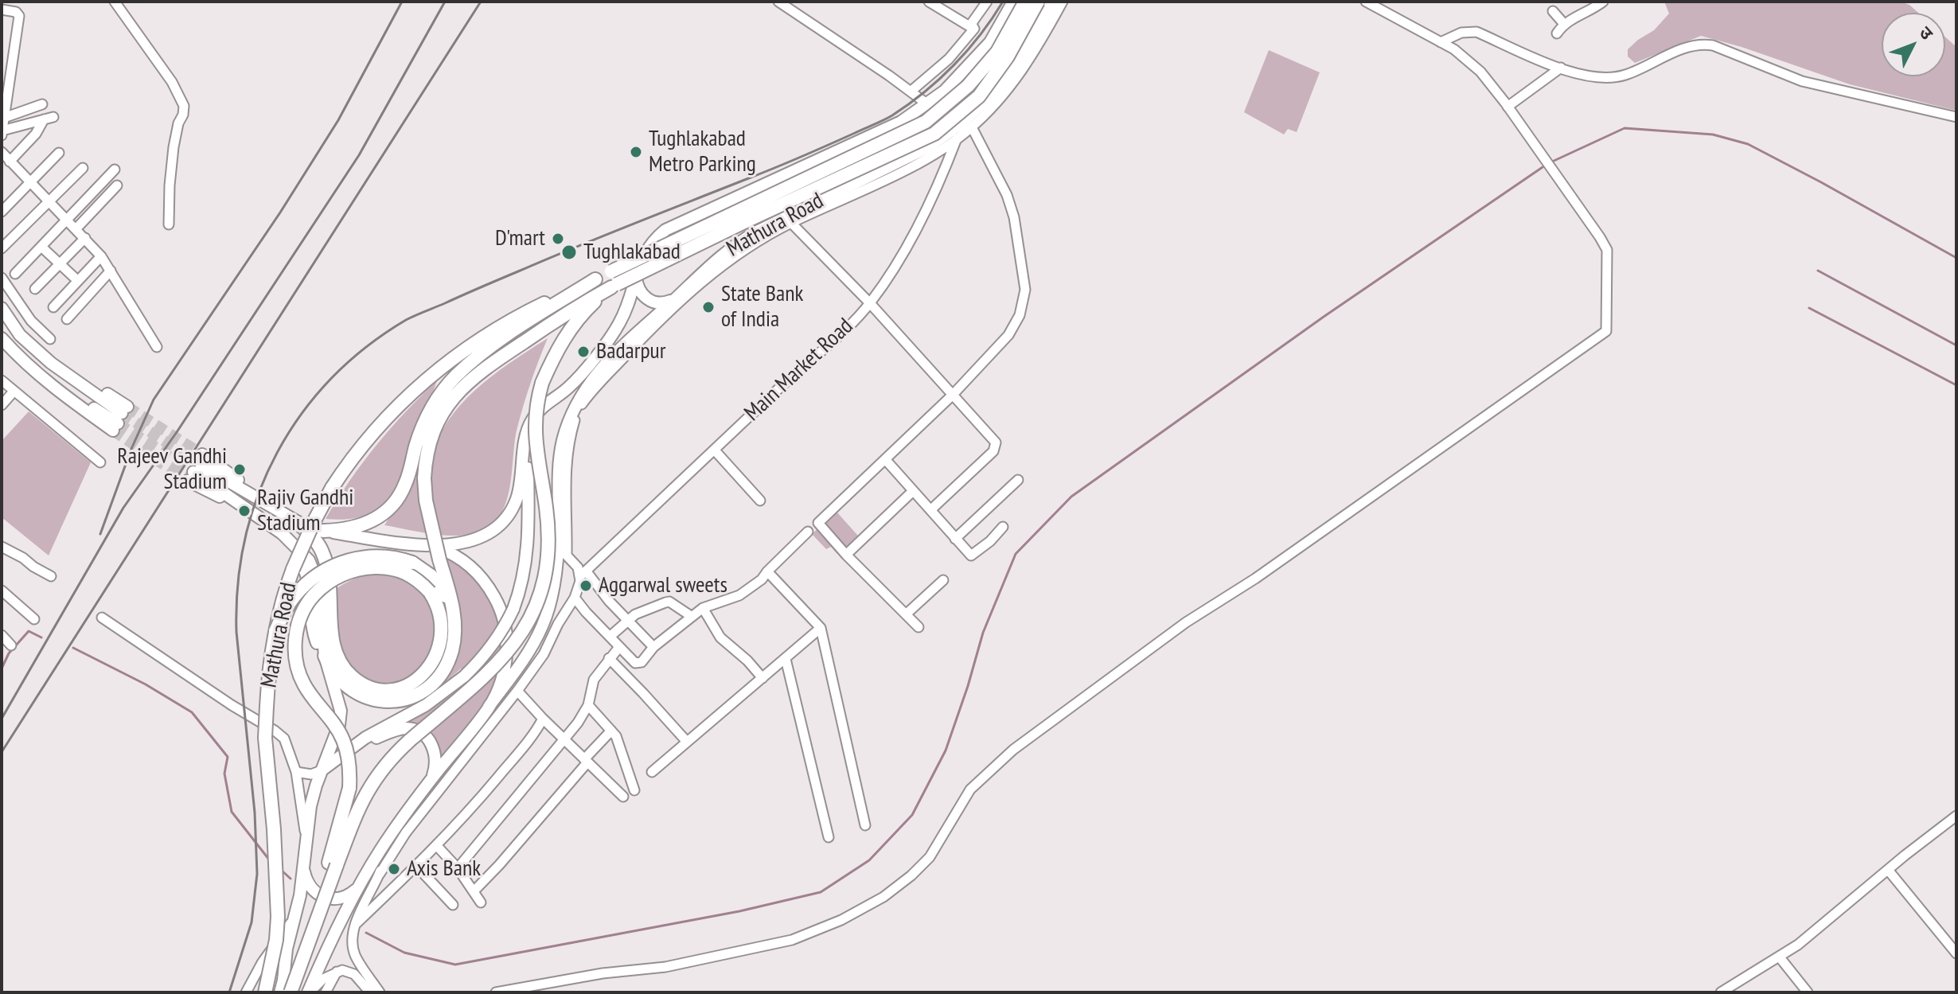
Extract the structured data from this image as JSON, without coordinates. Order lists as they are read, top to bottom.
{
  "streets": {
    "highway": ["Mathura Road"],
    "street": ["Main Market Road"]
  },
  "crossings": [
    ["Mathura Road", "Main Market Road"]
  ],
  "places": [
    "Tughlakabad Metro Parking",
    "D'mart",
    "Tughlakabad",
    "State Bank of India",
    "Badarpur",
    "Rajeev Gandhi Stadium",
    "Rajiv Gandhi Stadium",
    "Aggarwal sweets",
    "Axis Bank"
  ],
  "north": "top right"
}
